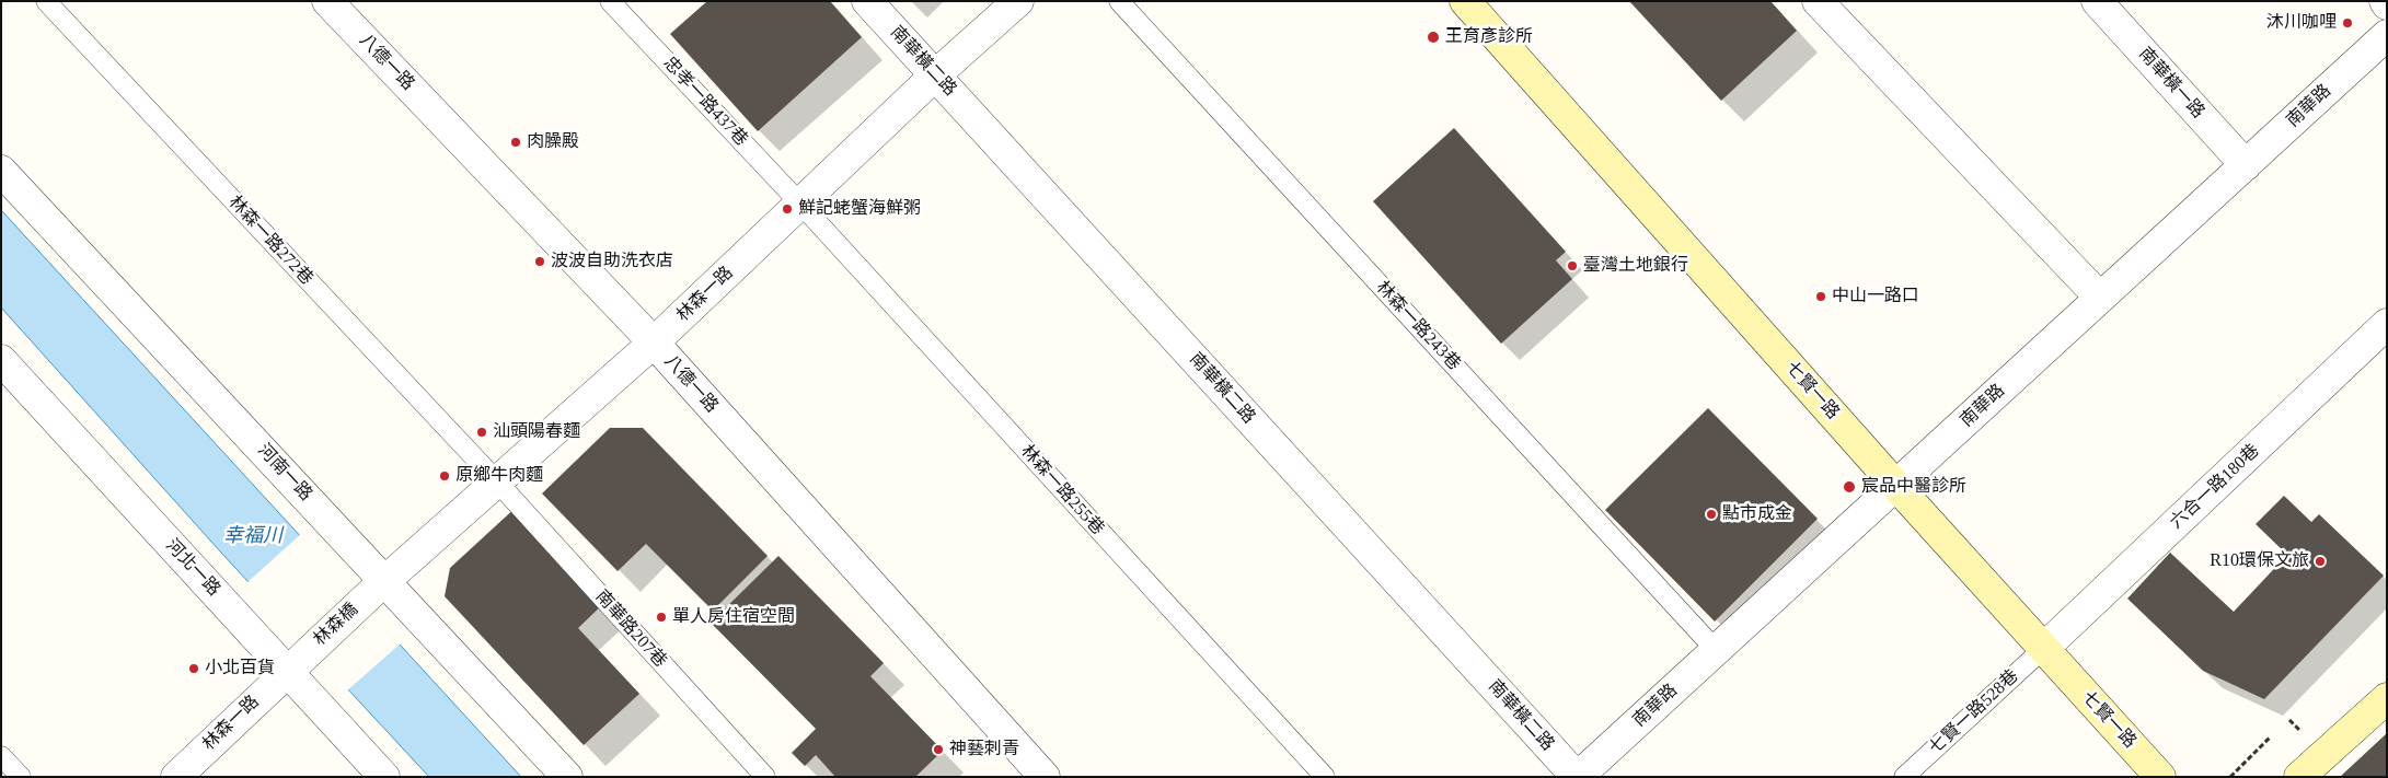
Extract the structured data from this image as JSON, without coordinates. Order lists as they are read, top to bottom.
{
  "streets": {
    "street": [
      "南華橫二路",
      "八德一路",
      "南華橫一路",
      "南華路",
      "林森一路",
      "七賢一路",
      "河南一路",
      "六合一路180巷",
      "河北一路",
      "林森橋"
    ],
    "lane": [
      "忠孝一路437巷",
      "林森一路272巷",
      "林森一路243巷",
      "林森一路255巷",
      "南華路207巷",
      "七賢一路528巷"
    ]
  },
  "crossings": [
    ["南華橫二路", "南華路"],
    ["南華橫二路", "林森一路"],
    ["八德一路", "林森一路"],
    ["南華橫一路", "南華路"],
    ["忠孝一路437巷", "林森一路"],
    ["忠孝一路437巷", "林森一路255巷"],
    ["南華路", "林森一路243巷"],
    ["南華路", "七賢一路"],
    ["林森一路272巷", "林森一路"],
    ["林森一路272巷", "南華路207巷"],
    ["林森一路", "河南一路"],
    ["林森一路", "林森一路255巷"],
    ["林森一路", "河北一路"],
    ["林森一路", "林森橋"],
    ["林森一路", "南華路207巷"],
    ["七賢一路", "六合一路180巷"],
    ["七賢一路", "七賢一路528巷"],
    ["河南一路", "林森橋"],
    ["六合一路180巷", "七賢一路528巷"],
    ["河北一路", "林森橋"]
  ],
  "water": ["幸福川"],
  "places": [
    "沐川咖哩",
    "王育彥診所",
    "肉臊殿",
    "鮮記蛯蟹海鮮粥",
    "波波自助洗衣店",
    "臺灣土地銀行",
    "中山一路口",
    "汕頭陽春麵",
    "原鄉牛肉麵",
    "宸品中醫診所",
    "點市成金",
    "R10環保文旅",
    "單人房住宿空間",
    "小北百貨",
    "神藝刺青"
  ]
}
